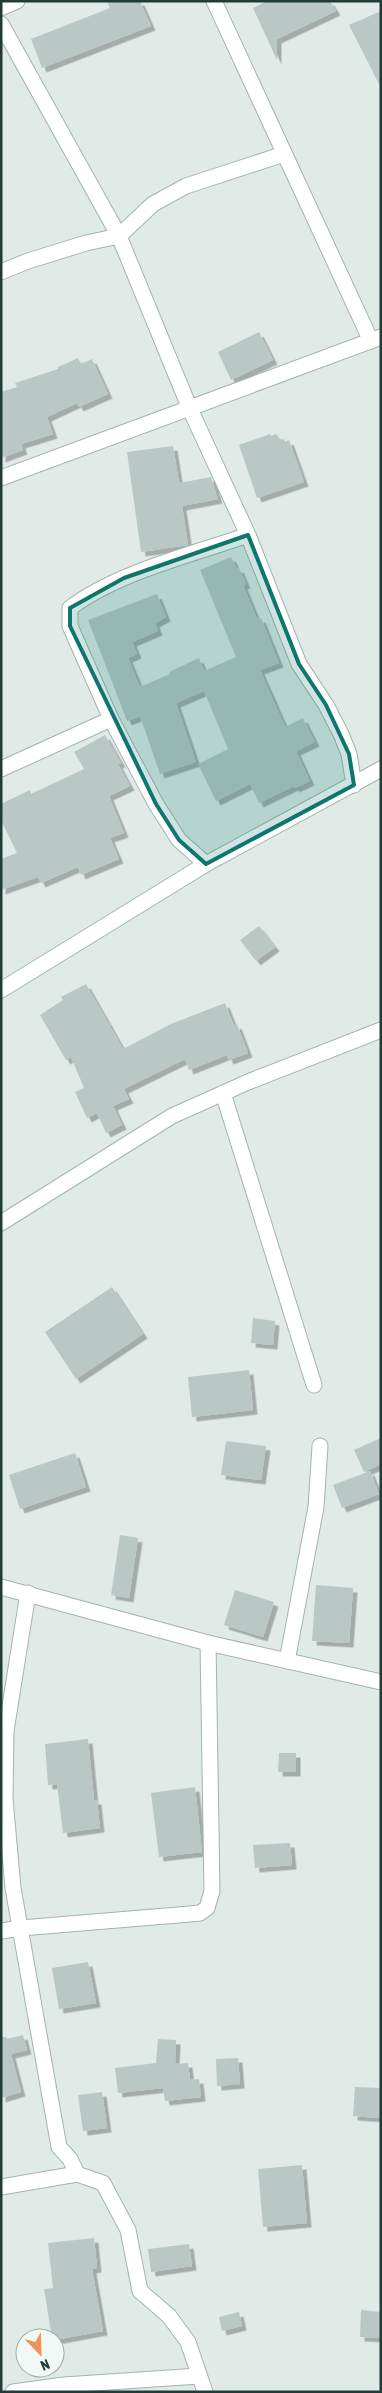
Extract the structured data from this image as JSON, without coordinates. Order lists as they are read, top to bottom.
{
  "north": "bottom right"
}
